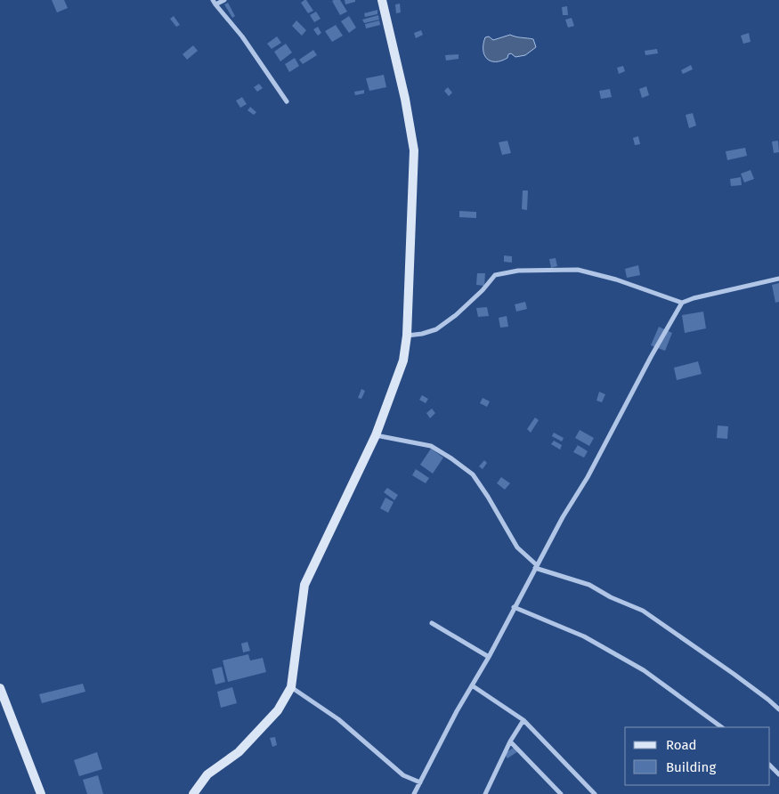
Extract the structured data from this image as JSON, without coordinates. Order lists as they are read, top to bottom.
{
  "legend": ["Road", "Building"]
}
